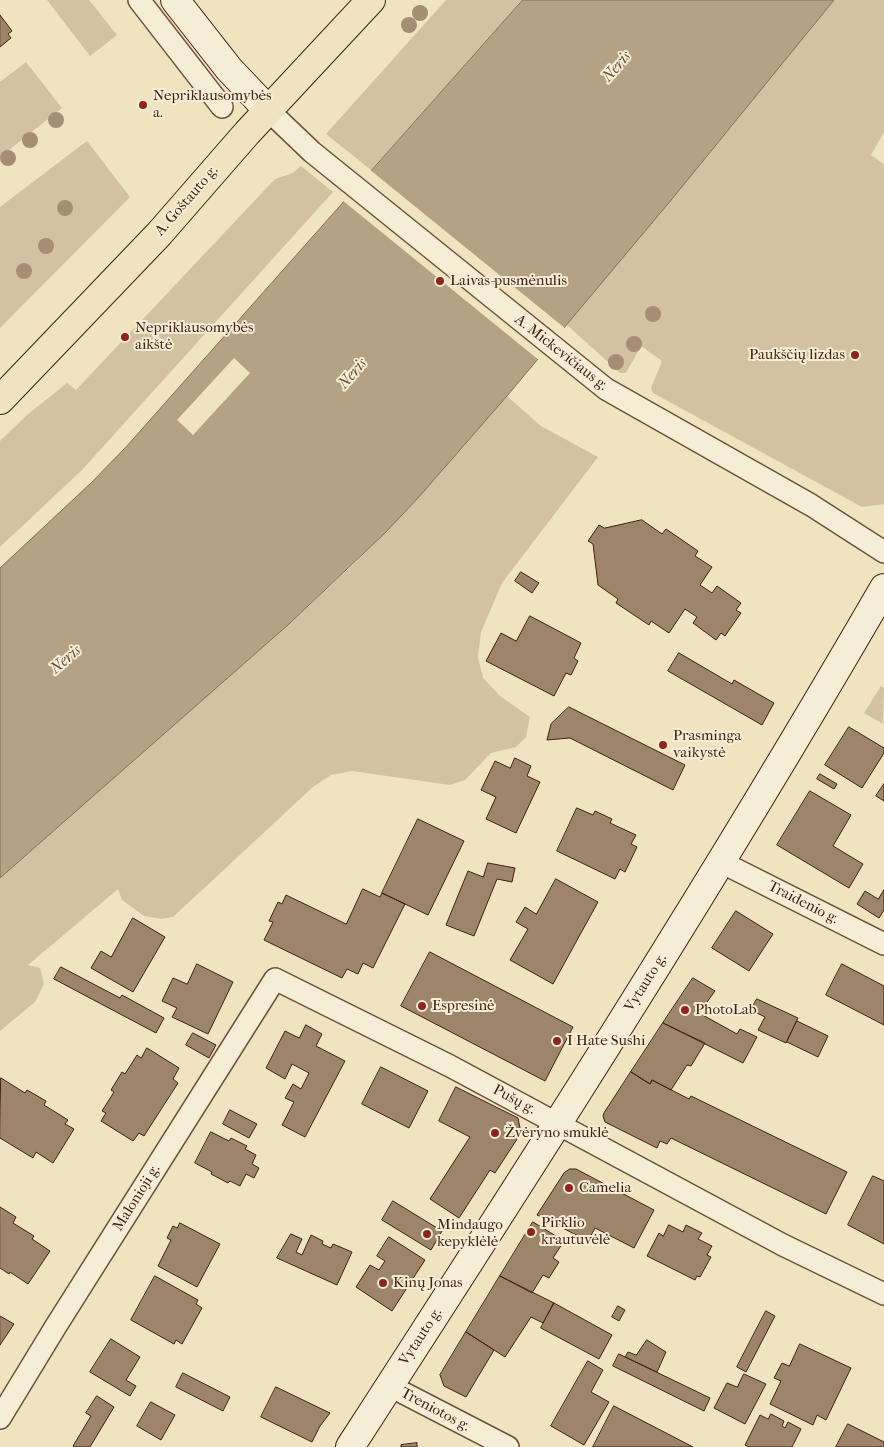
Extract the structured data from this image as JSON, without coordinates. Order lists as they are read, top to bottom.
{
  "streets": {
    "main road": ["A. Goštauto g."],
    "street": [
      "A. Mickevičiaus g.",
      "Traidenio g.",
      "Vytauto g.",
      "Pušų g.",
      "Malonioji g.",
      "Treniotos g."
    ]
  },
  "crossings": [
    ["A. Goštauto g.", "A. Mickevičiaus g."],
    ["Traidenio g.", "Vytauto g."],
    ["Vytauto g.", "Pušų g."],
    ["Vytauto g.", "Treniotos g."],
    ["Pušų g.", "Malonioji g."]
  ],
  "water": ["Neris"],
  "places": [
    "Nepriklausomybės a.",
    "Laivas-pusmėnulis",
    "Nepriklausomybės aikštė",
    "Paukščių lizdas",
    "Prasminga vaikystė",
    "Espresinė",
    "PhotoLab",
    "I Hate Sushi",
    "Žvėryno smuklė",
    "Camelia",
    "Pirklio krautuvėlė",
    "Mindaugo kepyklėlė",
    "Kinų Jonas"
  ]
}
